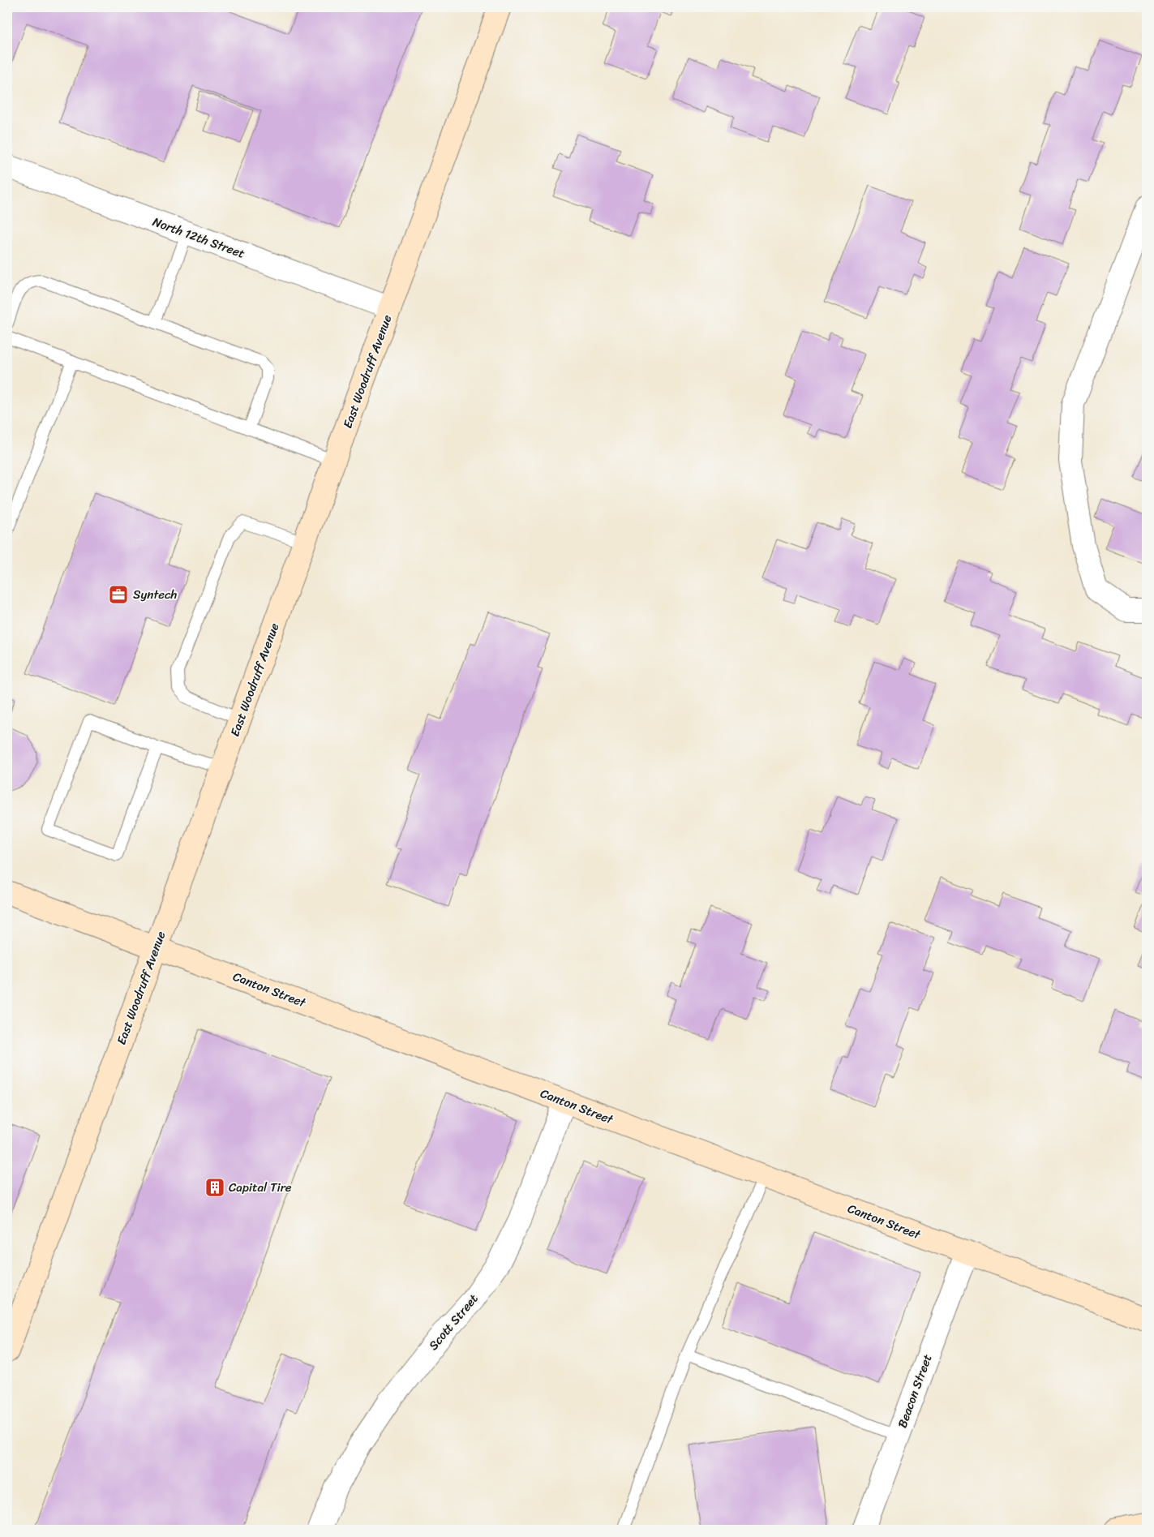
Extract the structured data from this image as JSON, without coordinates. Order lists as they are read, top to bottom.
{
  "streets": {
    "street": [
      "North 12th Street",
      "East Woodruff Avenue",
      "Canton Street",
      "Scott Street",
      "Beacon Street"
    ]
  },
  "crossings": [
    ["North 12th Street", "East Woodruff Avenue"],
    ["East Woodruff Avenue", "Canton Street"],
    ["Canton Street", "Scott Street"],
    ["Canton Street", "Beacon Street"]
  ],
  "places": {
    "office": ["Syntech"],
    "building": ["Capital Tire"]
  }
}
